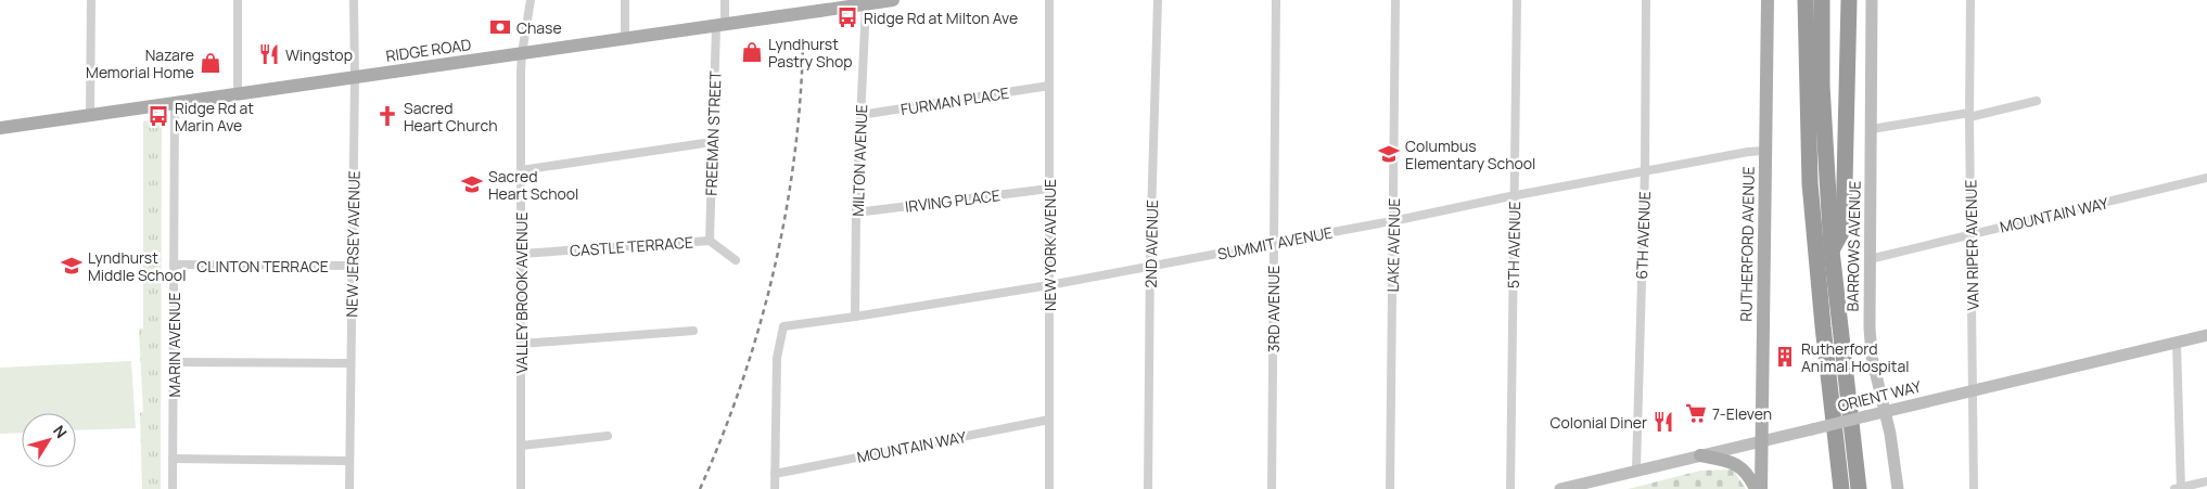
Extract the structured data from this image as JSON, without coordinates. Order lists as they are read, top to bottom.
{
  "streets": {
    "main road": ["RIDGE ROAD", "RUTHERFORD AVENUE"],
    "street": [
      "FURMAN PLACE",
      "FREEMAN STREET",
      "MILTON AVENUE",
      "IRVING PLACE",
      "MOUNTAIN WAY",
      "6TH AVENUE",
      "SUMMIT AVENUE",
      "NEW JERSEY AVENUE",
      "2ND AVENUE",
      "NEW YORK AVENUE",
      "LAKE AVENUE",
      "5TH AVENUE",
      "VAN RIPER AVENUE",
      "CASTLE TERRACE",
      "BARROWS AVENUE",
      "CLINTON TERRACE",
      "VALLEY BROOK AVENUE",
      "3RD AVENUE",
      "MARIN AVENUE",
      "ORIENT WAY"
    ]
  },
  "crossings": [
    ["RIDGE ROAD", "FREEMAN STREET"],
    ["RIDGE ROAD", "MILTON AVENUE"],
    ["RIDGE ROAD", "NEW JERSEY AVENUE"],
    ["RIDGE ROAD", "VALLEY BROOK AVENUE"],
    ["RIDGE ROAD", "MARIN AVENUE"],
    ["FURMAN PLACE", "MILTON AVENUE"],
    ["FURMAN PLACE", "NEW YORK AVENUE"],
    ["FREEMAN STREET", "CASTLE TERRACE"],
    ["MILTON AVENUE", "IRVING PLACE"],
    ["MILTON AVENUE", "SUMMIT AVENUE"],
    ["IRVING PLACE", "NEW YORK AVENUE"],
    ["MOUNTAIN WAY", "SUMMIT AVENUE"],
    ["MOUNTAIN WAY", "NEW YORK AVENUE"],
    ["MOUNTAIN WAY", "VAN RIPER AVENUE"],
    ["MOUNTAIN WAY", "BARROWS AVENUE"],
    ["6TH AVENUE", "SUMMIT AVENUE"],
    ["6TH AVENUE", "ORIENT WAY"],
    ["SUMMIT AVENUE", "2ND AVENUE"],
    ["SUMMIT AVENUE", "RUTHERFORD AVENUE"],
    ["SUMMIT AVENUE", "NEW YORK AVENUE"],
    ["SUMMIT AVENUE", "LAKE AVENUE"],
    ["SUMMIT AVENUE", "5TH AVENUE"],
    ["SUMMIT AVENUE", "3RD AVENUE"],
    ["NEW JERSEY AVENUE", "CLINTON TERRACE"],
    ["RUTHERFORD AVENUE", "ORIENT WAY"],
    ["VAN RIPER AVENUE", "ORIENT WAY"],
    ["CASTLE TERRACE", "VALLEY BROOK AVENUE"],
    ["BARROWS AVENUE", "ORIENT WAY"],
    ["CLINTON TERRACE", "MARIN AVENUE"]
  ],
  "places": {
    "bus stop": ["Ridge Rd at Milton Ave", "Ridge Rd at Marin Ave"],
    "bank": ["Chase"],
    "shop": ["Lyndhurst Pastry Shop", "Nazare Memorial Home"],
    "restaurant": ["Wingstop", "Colonial Diner"],
    "church": ["Sacred Heart Church"],
    "school or university": ["Columbus Elementary School", "Sacred Heart School", "Lyndhurst Middle School"],
    "building": ["Rutherford Animal Hospital"],
    "supermarket": ["7-Eleven"]
  },
  "north": "top right"
}
